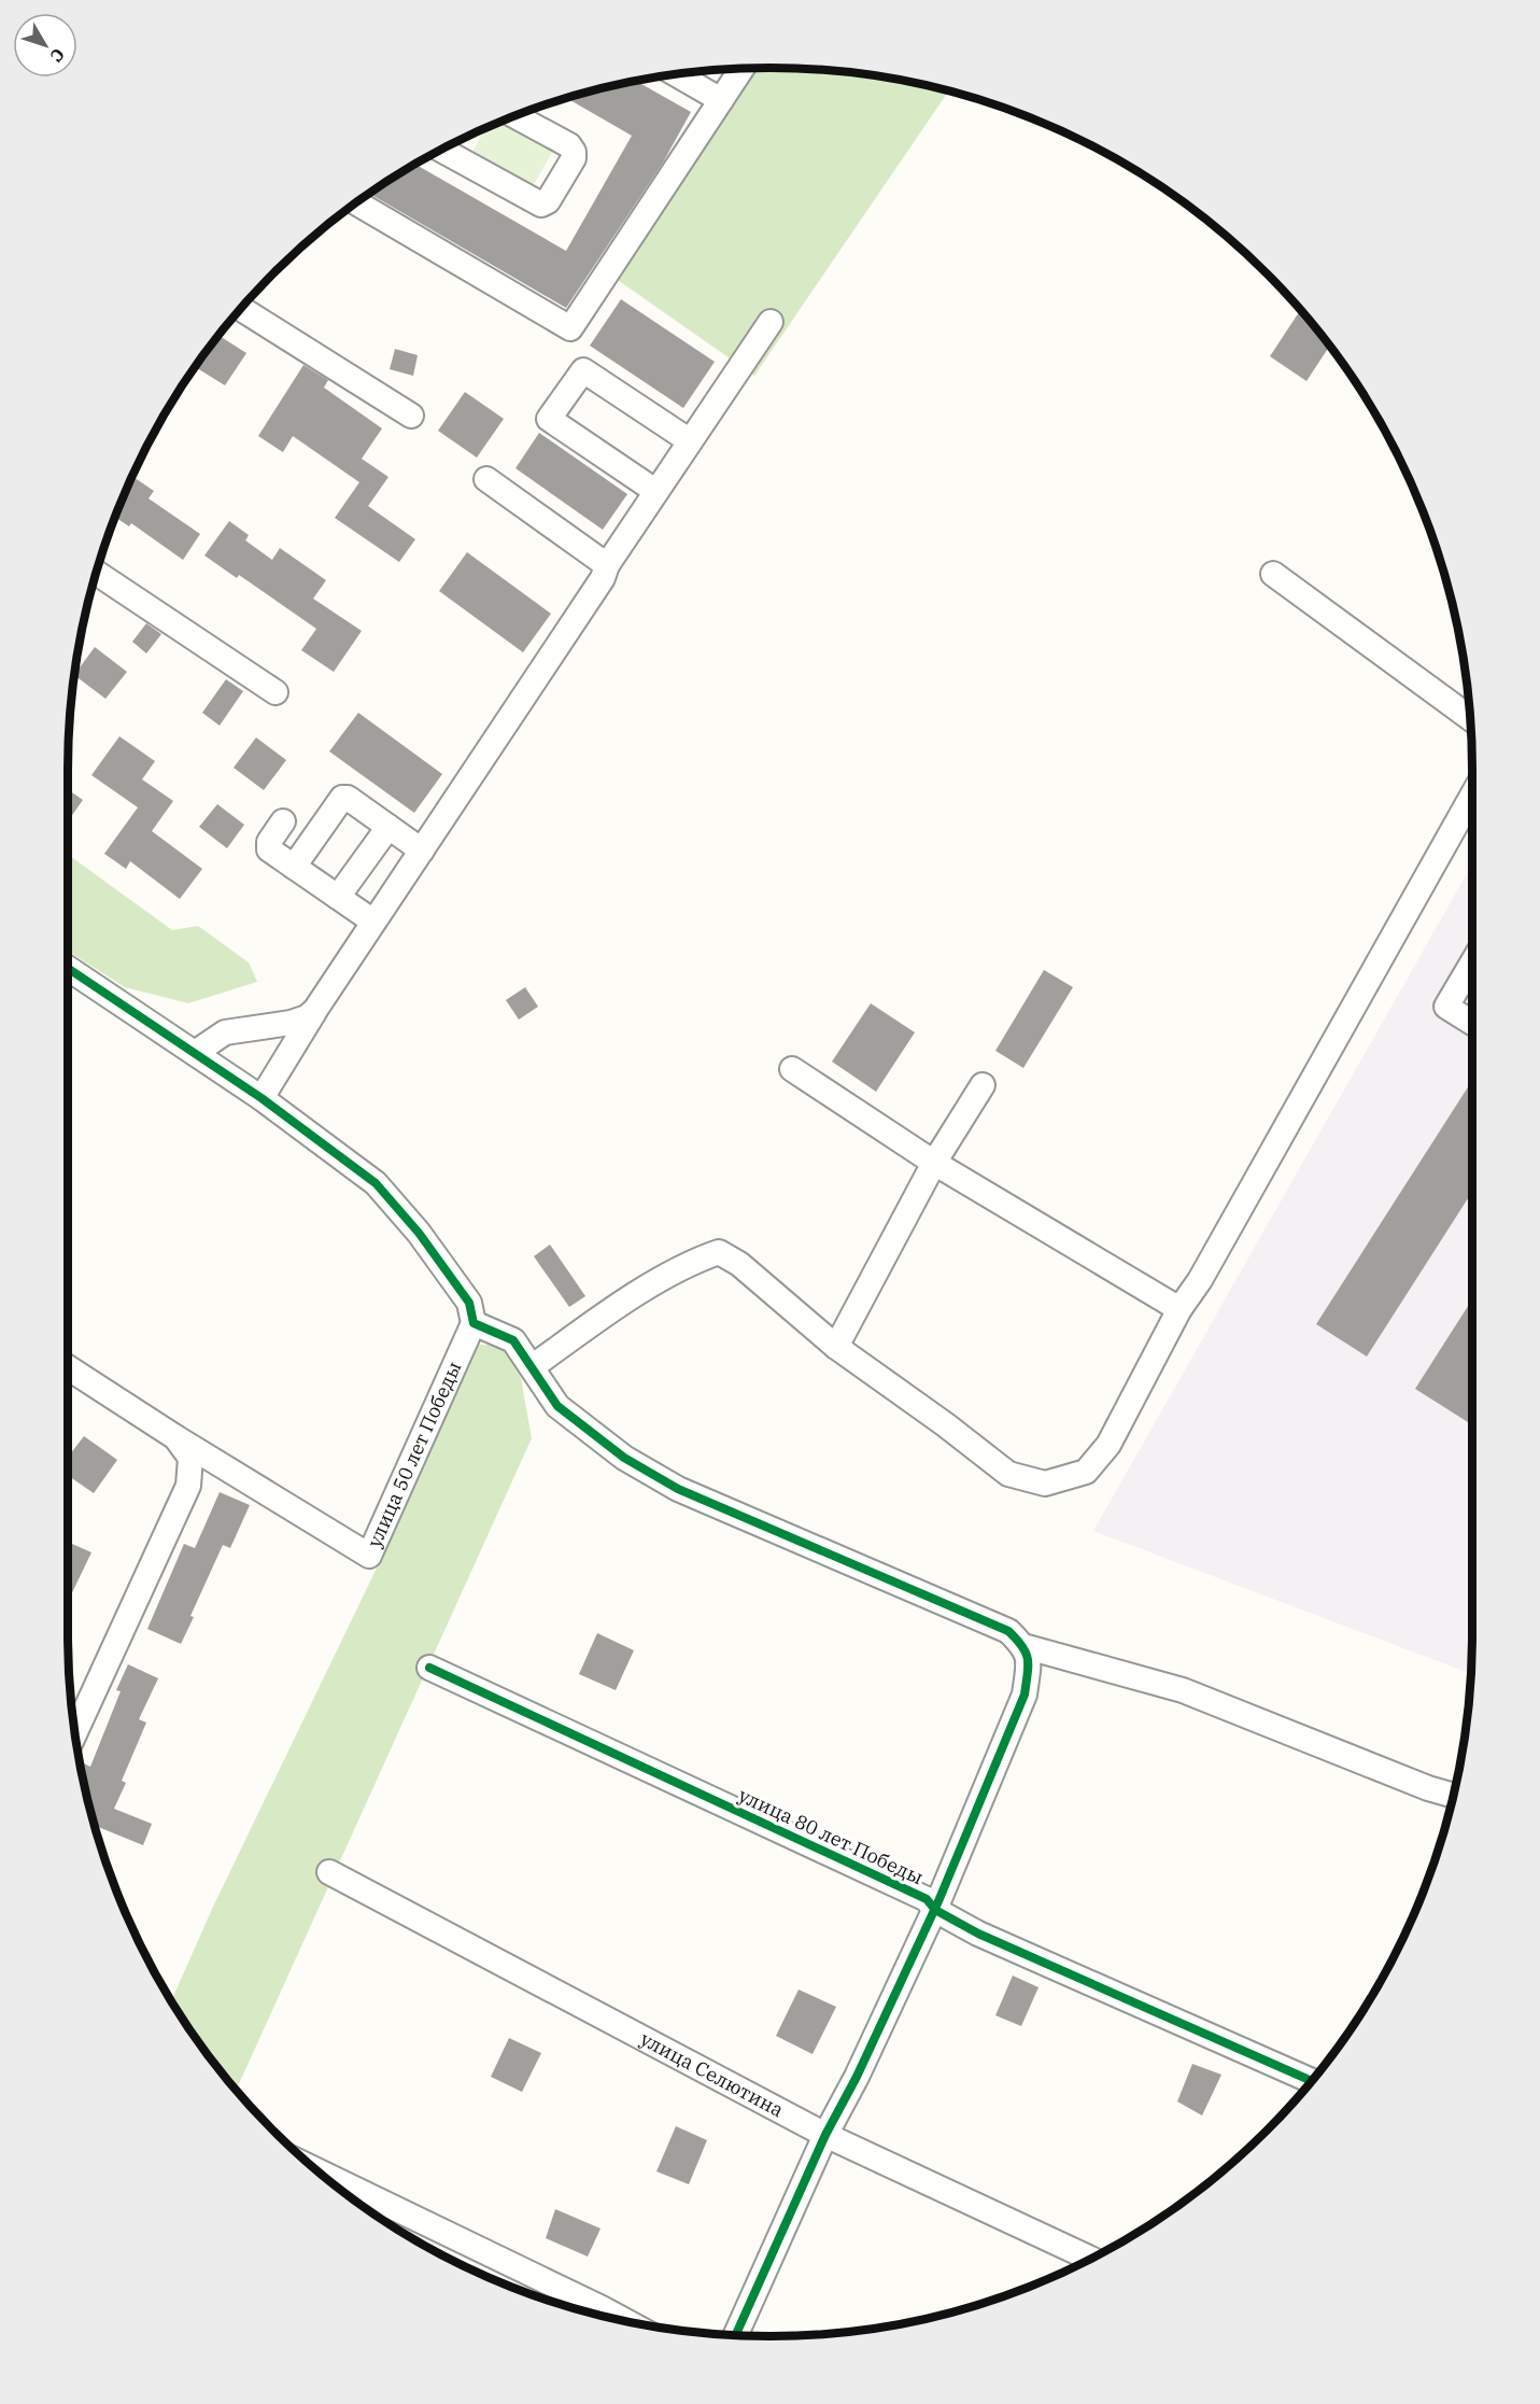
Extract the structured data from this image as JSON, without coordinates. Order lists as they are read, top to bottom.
{
  "streets": {
    "street": ["улица 50 лет Победы", "улица 80 лет Победы", "улица Селютина"]
  },
  "north": "bottom right"
}
